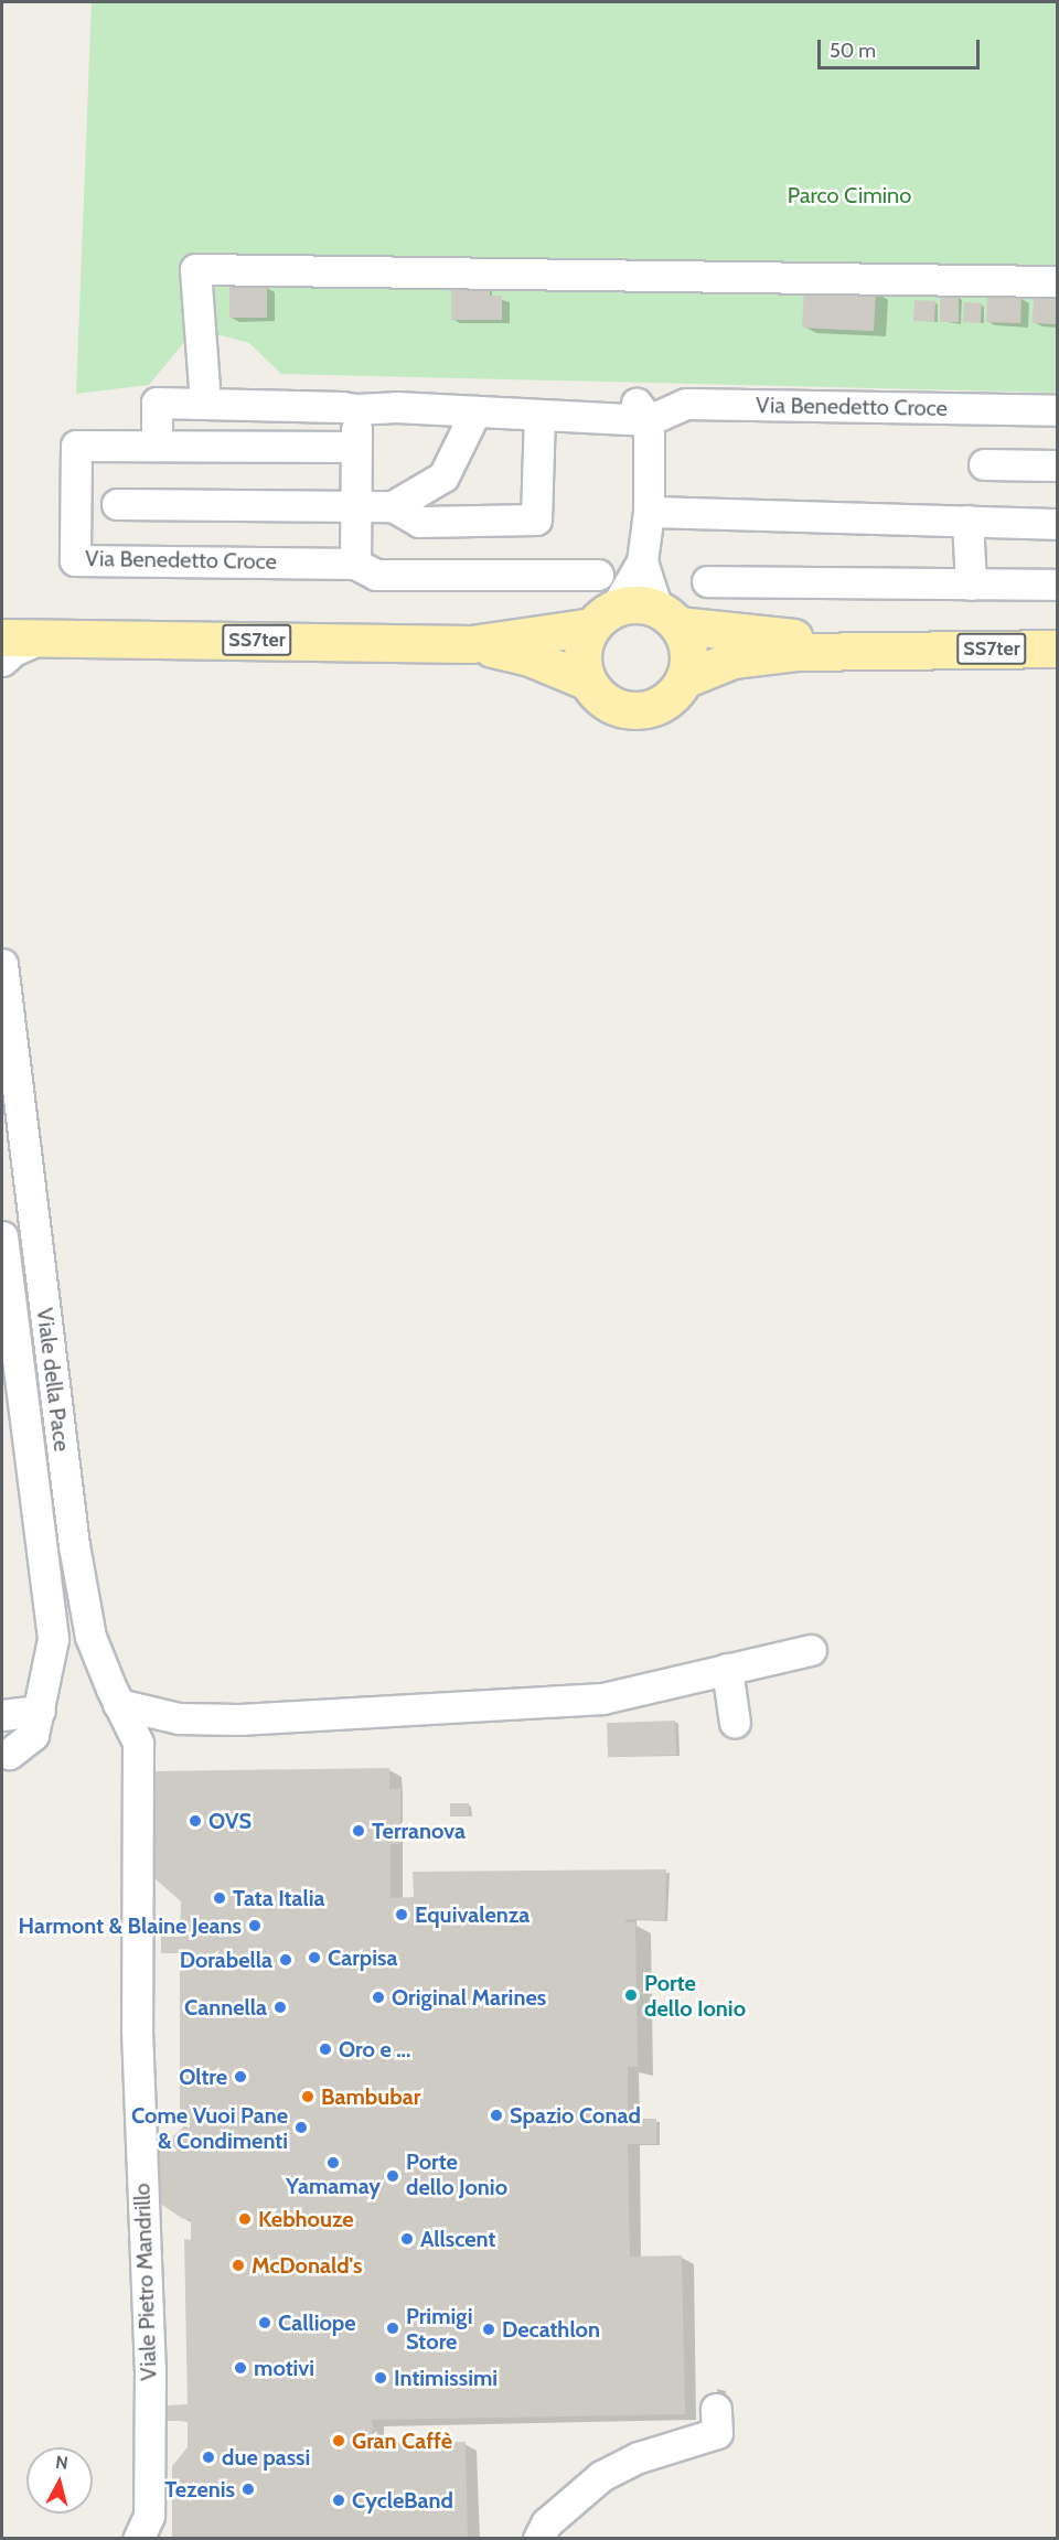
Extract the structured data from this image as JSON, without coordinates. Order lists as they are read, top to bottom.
{
  "streets": {
    "main road": ["SS7ter"],
    "street": ["Via Benedetto Croce", "Viale della Pace", "Viale Pietro Mandrillo"]
  },
  "crossings": [
    ["Viale della Pace", "Viale Pietro Mandrillo"]
  ],
  "parks": ["Parco Cimino"],
  "places": [
    "OVS",
    "Terranova",
    "Tata Italia",
    "Equivalenza",
    "Harmont & Blaine Jeans",
    "Carpisa",
    "Dorabella",
    "Porte dello Ionio",
    "Original Marines",
    "Cannella",
    "Oro e ...",
    "Oltre",
    "Bambubar",
    "Spazio Conad",
    "Come Vuoi Pane & Condimenti",
    "Yamamay",
    "Porte dello Jonio",
    "Kebhouze",
    "Allscent",
    "McDonald's",
    "Calliope",
    "Primigi Store",
    "Decathlon",
    "motivi",
    "Intimissimi",
    "Gran Caffè",
    "due passi",
    "Tezenis",
    "CycleBand"
  ],
  "scale_bar": "50 m",
  "north": "top"
}
